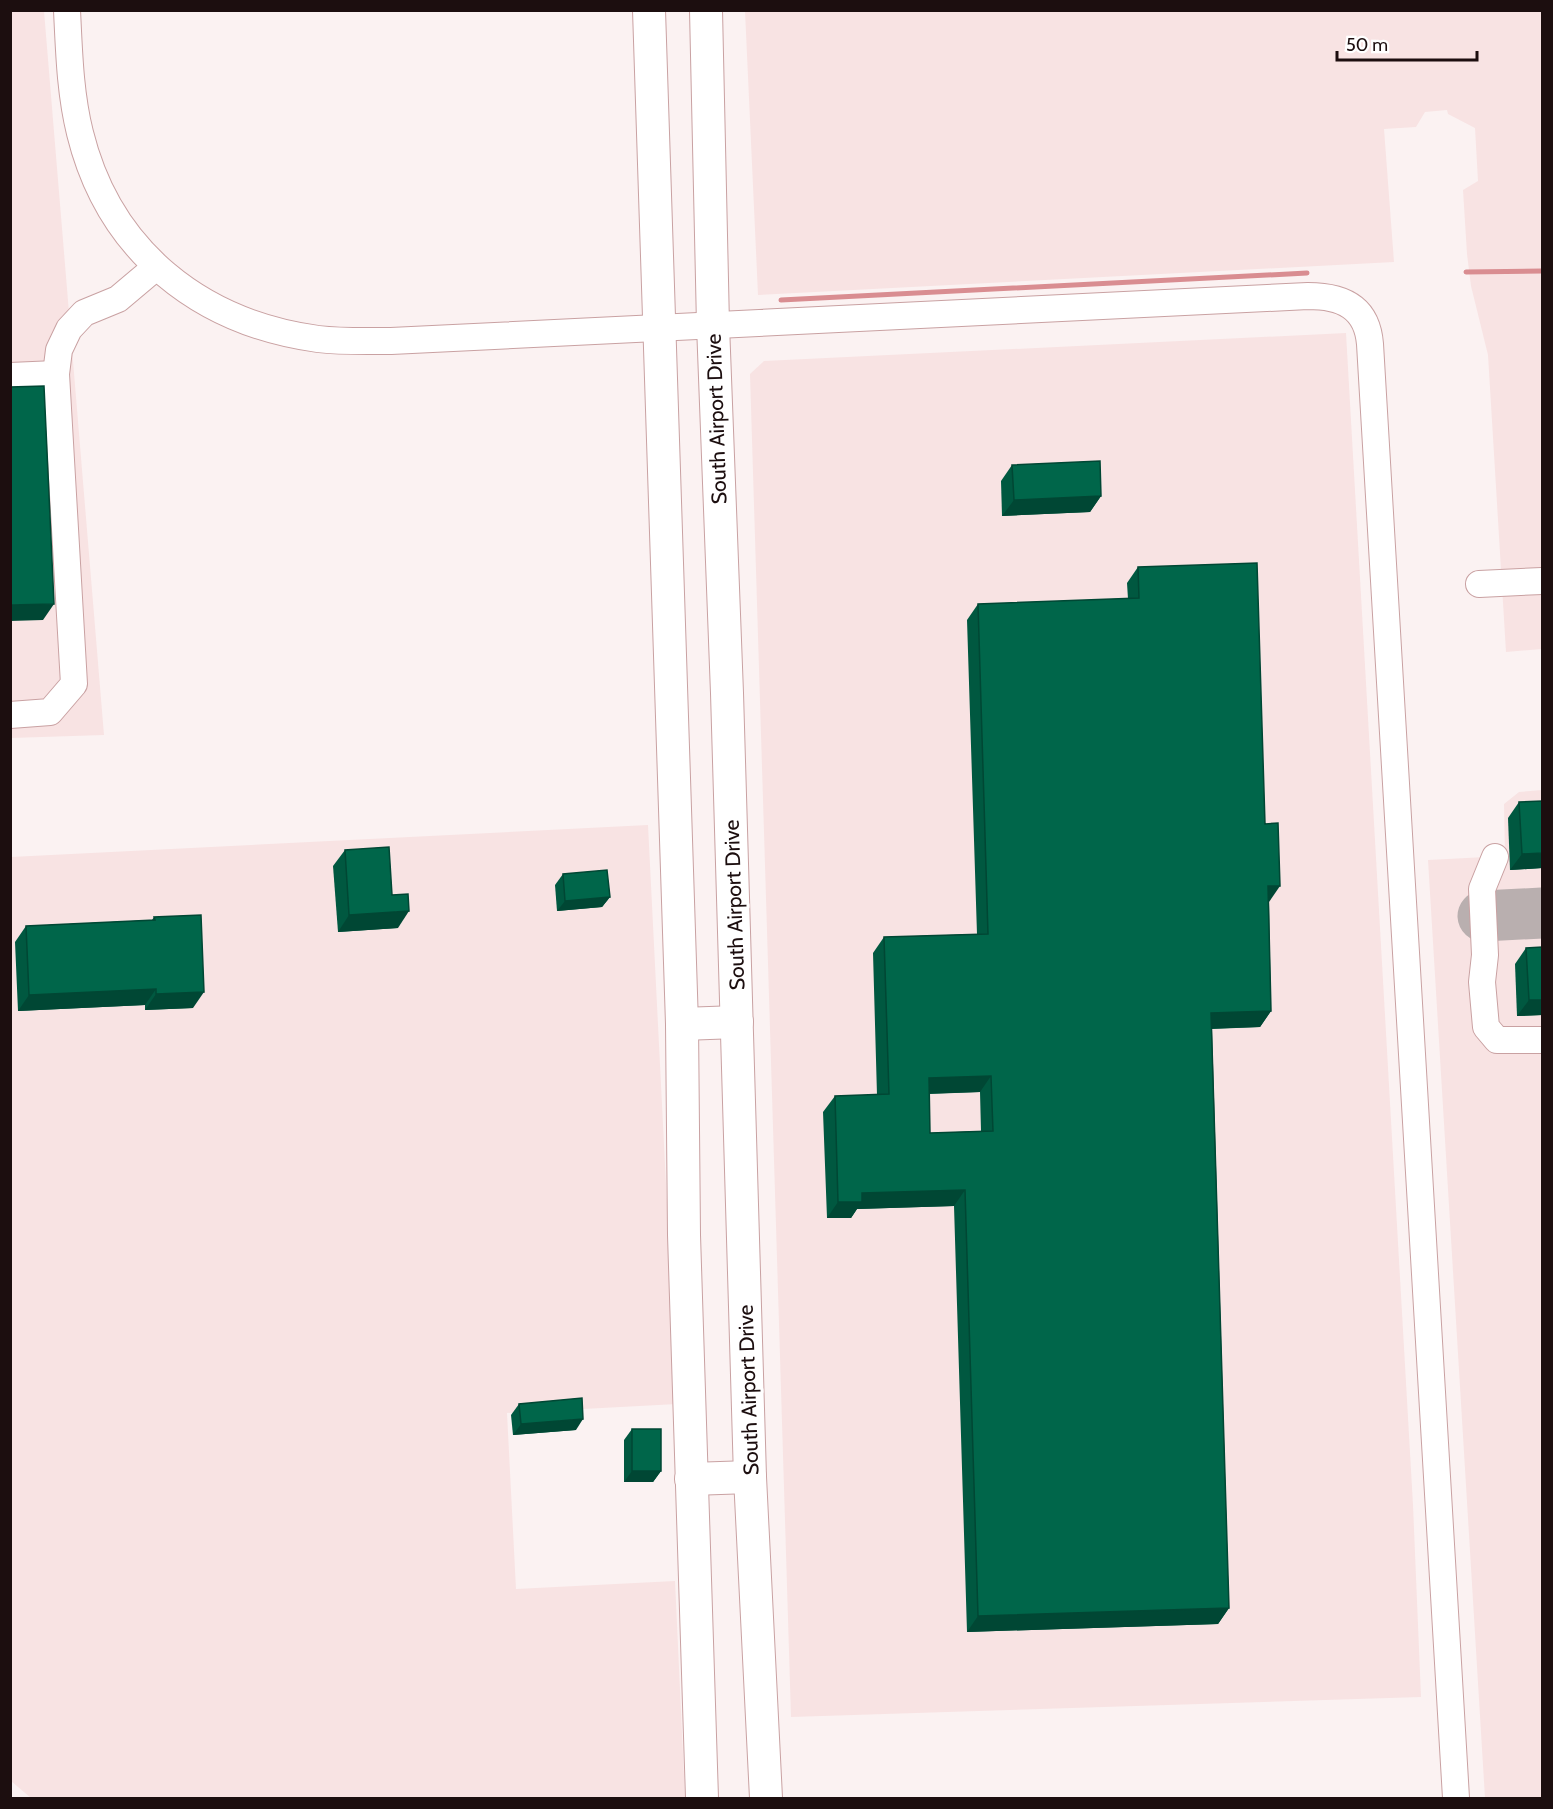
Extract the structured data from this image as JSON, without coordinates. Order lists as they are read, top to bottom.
{
  "streets": {
    "main road": ["South Airport Drive"]
  },
  "scale_bar": "50 m"
}
